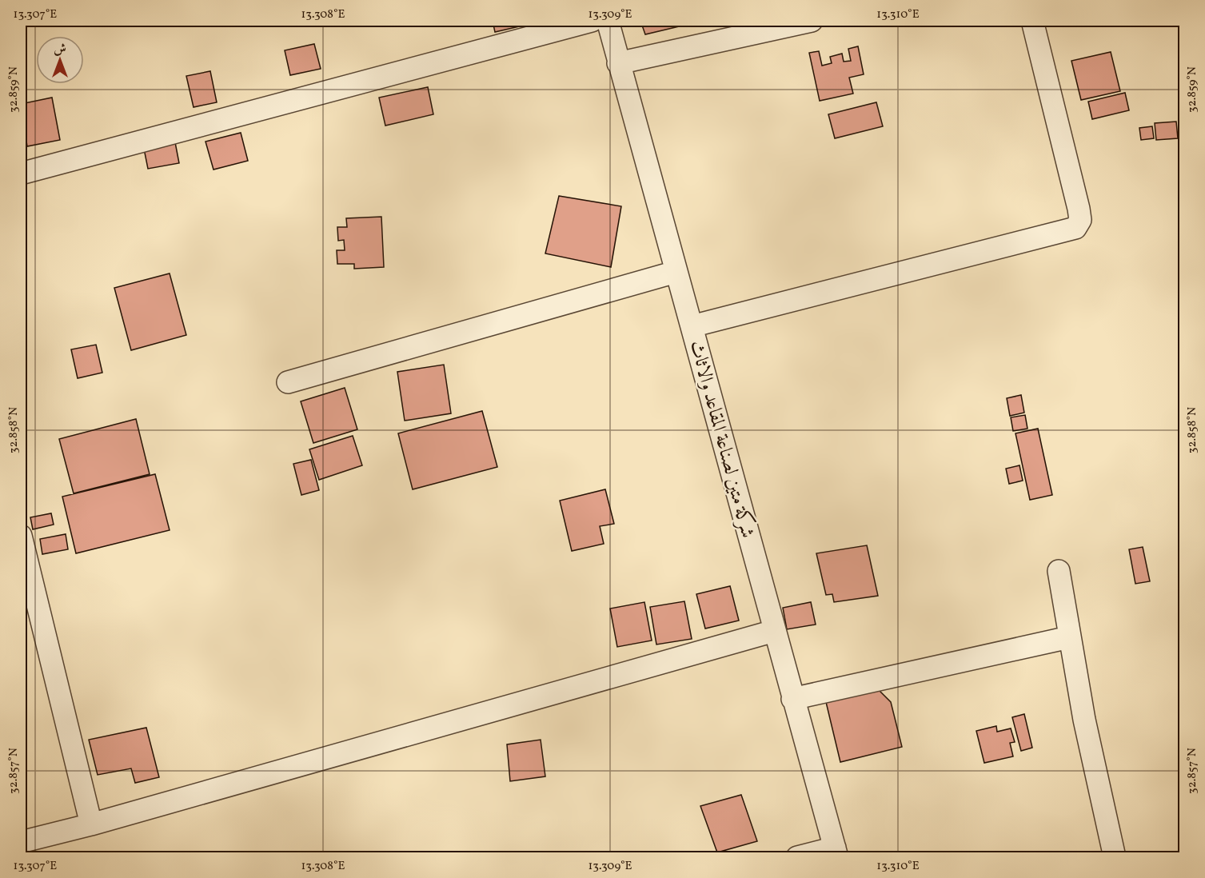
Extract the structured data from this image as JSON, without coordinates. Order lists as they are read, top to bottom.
{
  "streets": {
    "street": ["شركة متين لصناعة المقاعد والاثاث"]
  },
  "north": "top",
  "coordinates": [
    "13.307°E",
    "13.308°E",
    "13.309°E",
    "13.310°E",
    "32.859°N",
    "32.858°N",
    "32.857°N"
  ]
}
